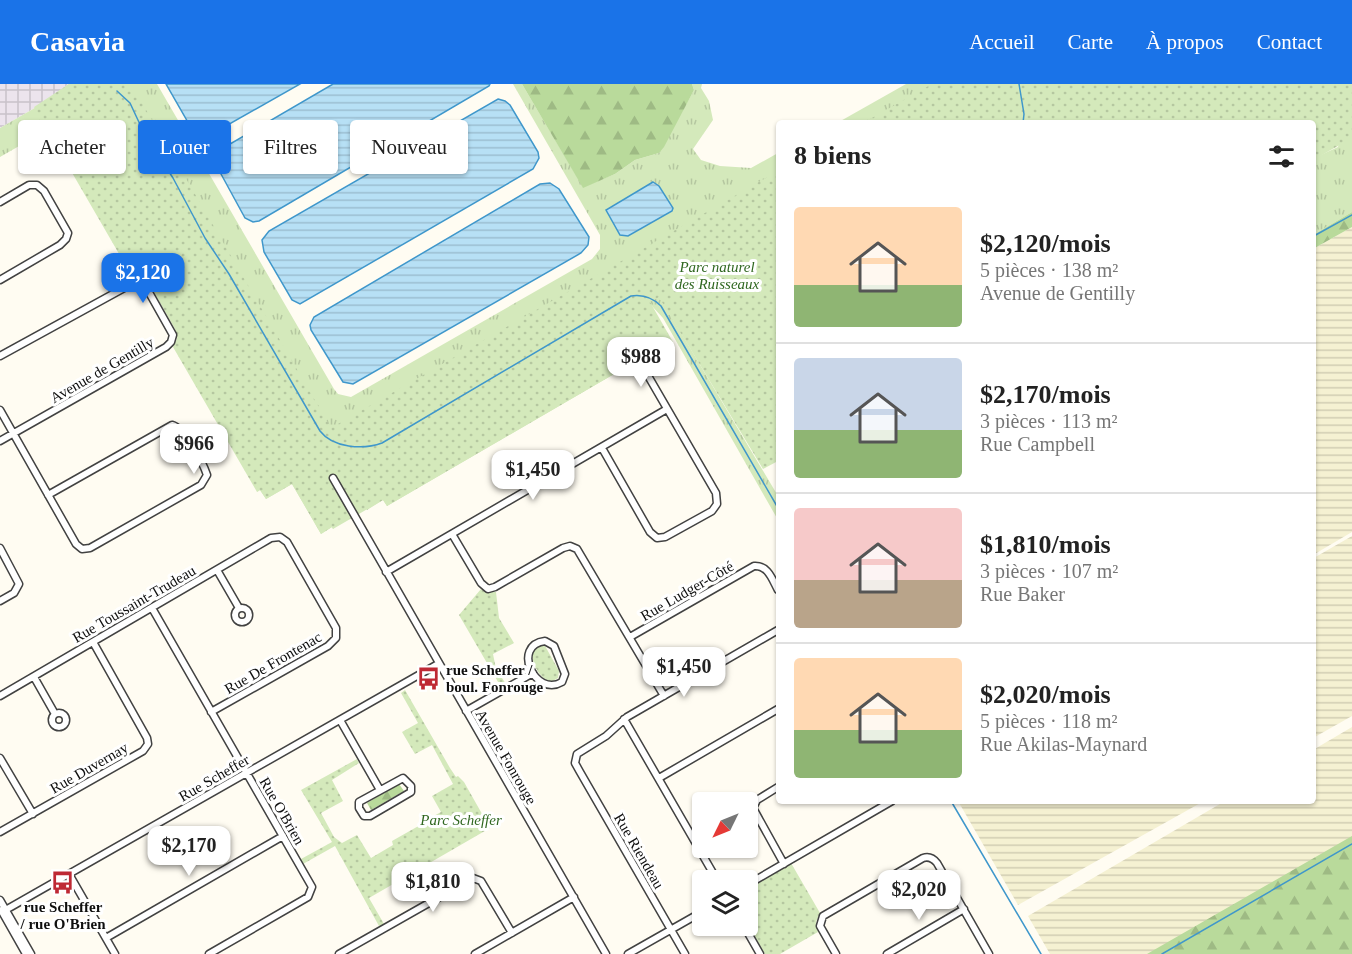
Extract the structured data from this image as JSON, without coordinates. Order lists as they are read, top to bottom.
{
  "streets": {
    "street": [
      "Avenue de Gentilly",
      "Rue Ludger-Côté",
      "Rue Toussaint-Trudeau",
      "Rue De Frontenac",
      "Avenue Fonrouge",
      "Rue Duvernay",
      "Rue Scheffer",
      "Rue O'Brien",
      "Rue Riendeau"
    ]
  },
  "crossings": [
    ["Rue Toussaint-Trudeau", "Rue De Frontenac"],
    ["Rue Toussaint-Trudeau", "Rue Duvernay"],
    ["Rue Toussaint-Trudeau", "Rue O'Brien"],
    ["Rue De Frontenac", "Rue O'Brien"],
    ["Avenue Fonrouge", "Rue Scheffer"],
    ["Rue Scheffer", "Rue O'Brien"]
  ],
  "parks": ["Parc naturel des Ruisseaux", "Parc Scheffer"],
  "places": {
    "bus stop": ["rue Scheffer / boul. Fonrouge", "rue Scheffer / rue O'Brien"]
  },
  "north": "bottom left",
  "page": {
    "header": "Casavia",
    "nav": [
      "Accueil",
      "Carte",
      "À propos",
      "Contact"
    ],
    "chip": [
      "Acheter",
      "Louer",
      "Filtres",
      "Nouveau"
    ],
    "heading": "8 biens",
    "list": [
      {
        "name": "$2,120/mois",
        "note": "5 pièces · 138 m² · Avenue de Gentilly"
      },
      {
        "name": "$2,170/mois",
        "note": "3 pièces · 113 m² · Rue Campbell"
      },
      {
        "name": "$1,810/mois",
        "note": "3 pièces · 107 m² · Rue Baker"
      },
      {
        "name": "$2,020/mois",
        "note": "5 pièces · 118 m² · Rue Akilas-Maynard"
      }
    ],
    "price": [
      "$2,120",
      "$988",
      "$966",
      "$1,450",
      "$1,450",
      "$2,170",
      "$1,810",
      "$2,020"
    ]
  }
}
